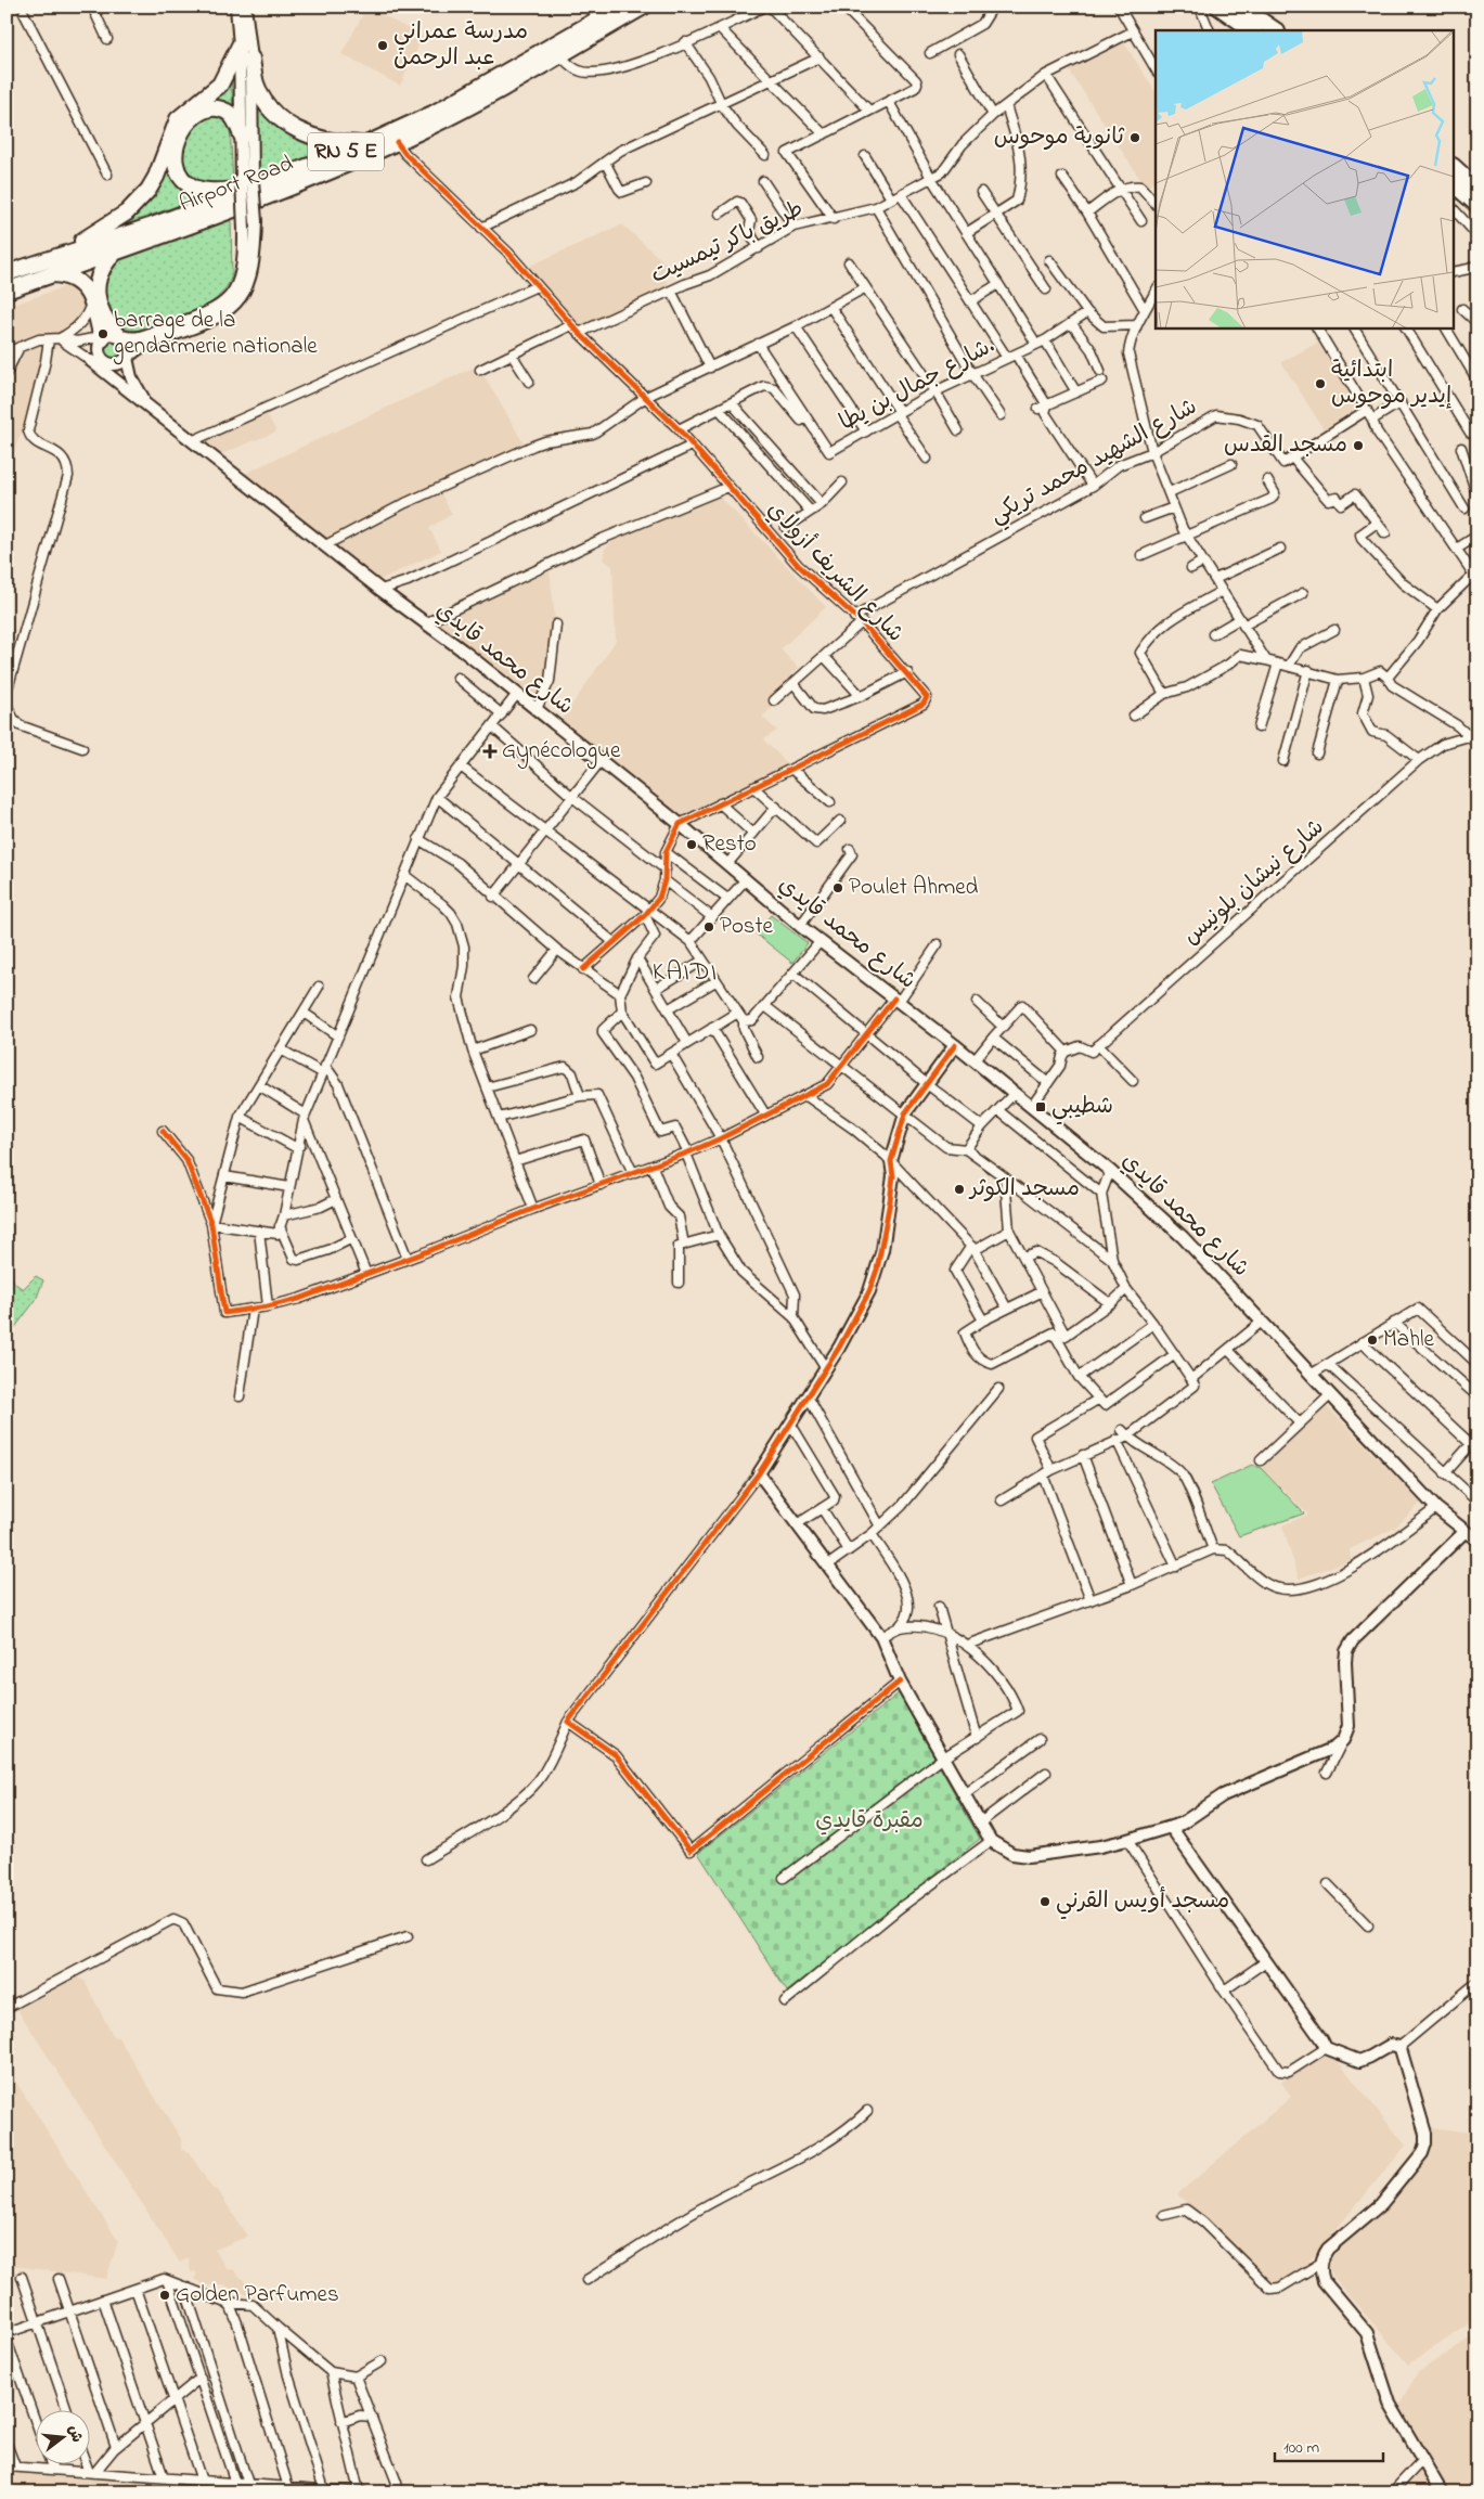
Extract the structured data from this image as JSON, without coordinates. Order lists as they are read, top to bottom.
{
  "streets": {
    "highway": ["RN 5 E", "Airport Road"],
    "main road": ["شارع محمد قايدي"],
    "street": [
      "طريق باكر تيمسيت",
      "شارع جمال بن يطا.",
      "شارع الشهيد محمد تريكي",
      "شارع الشريف أزولاي",
      "شارع نيشان بلونيس"
    ]
  },
  "crossings": [
    ["Airport Road", "شارع الشريف أزولاي"],
    ["طريق باكر تيمسيت", "شارع الشريف أزولاي"],
    ["شارع الشهيد محمد تريكي", "شارع الشريف أزولاي"],
    ["شارع الشريف أزولاي", "شارع محمد قايدي"]
  ],
  "districts": ["KAIDI"],
  "parks": ["مقبرة قايدي"],
  "places": {
    "other": [
      "مدرسة عمراني عبد الرحمن",
      "ثانوية موحوس",
      "barrage de la gendarmerie nationale",
      "ابتدائية إيدير موحوس",
      "مسجد القدس",
      "Resto",
      "Poulet Ahmed",
      "Poste",
      "مسجد الكوثر",
      "Mahle",
      "مسجد أويس القرني",
      "Golden Parfumes"
    ],
    "health": ["Gynécologue"],
    "transit": ["شطيبي"]
  },
  "scale_bar": "100 m",
  "north": "right"
}
